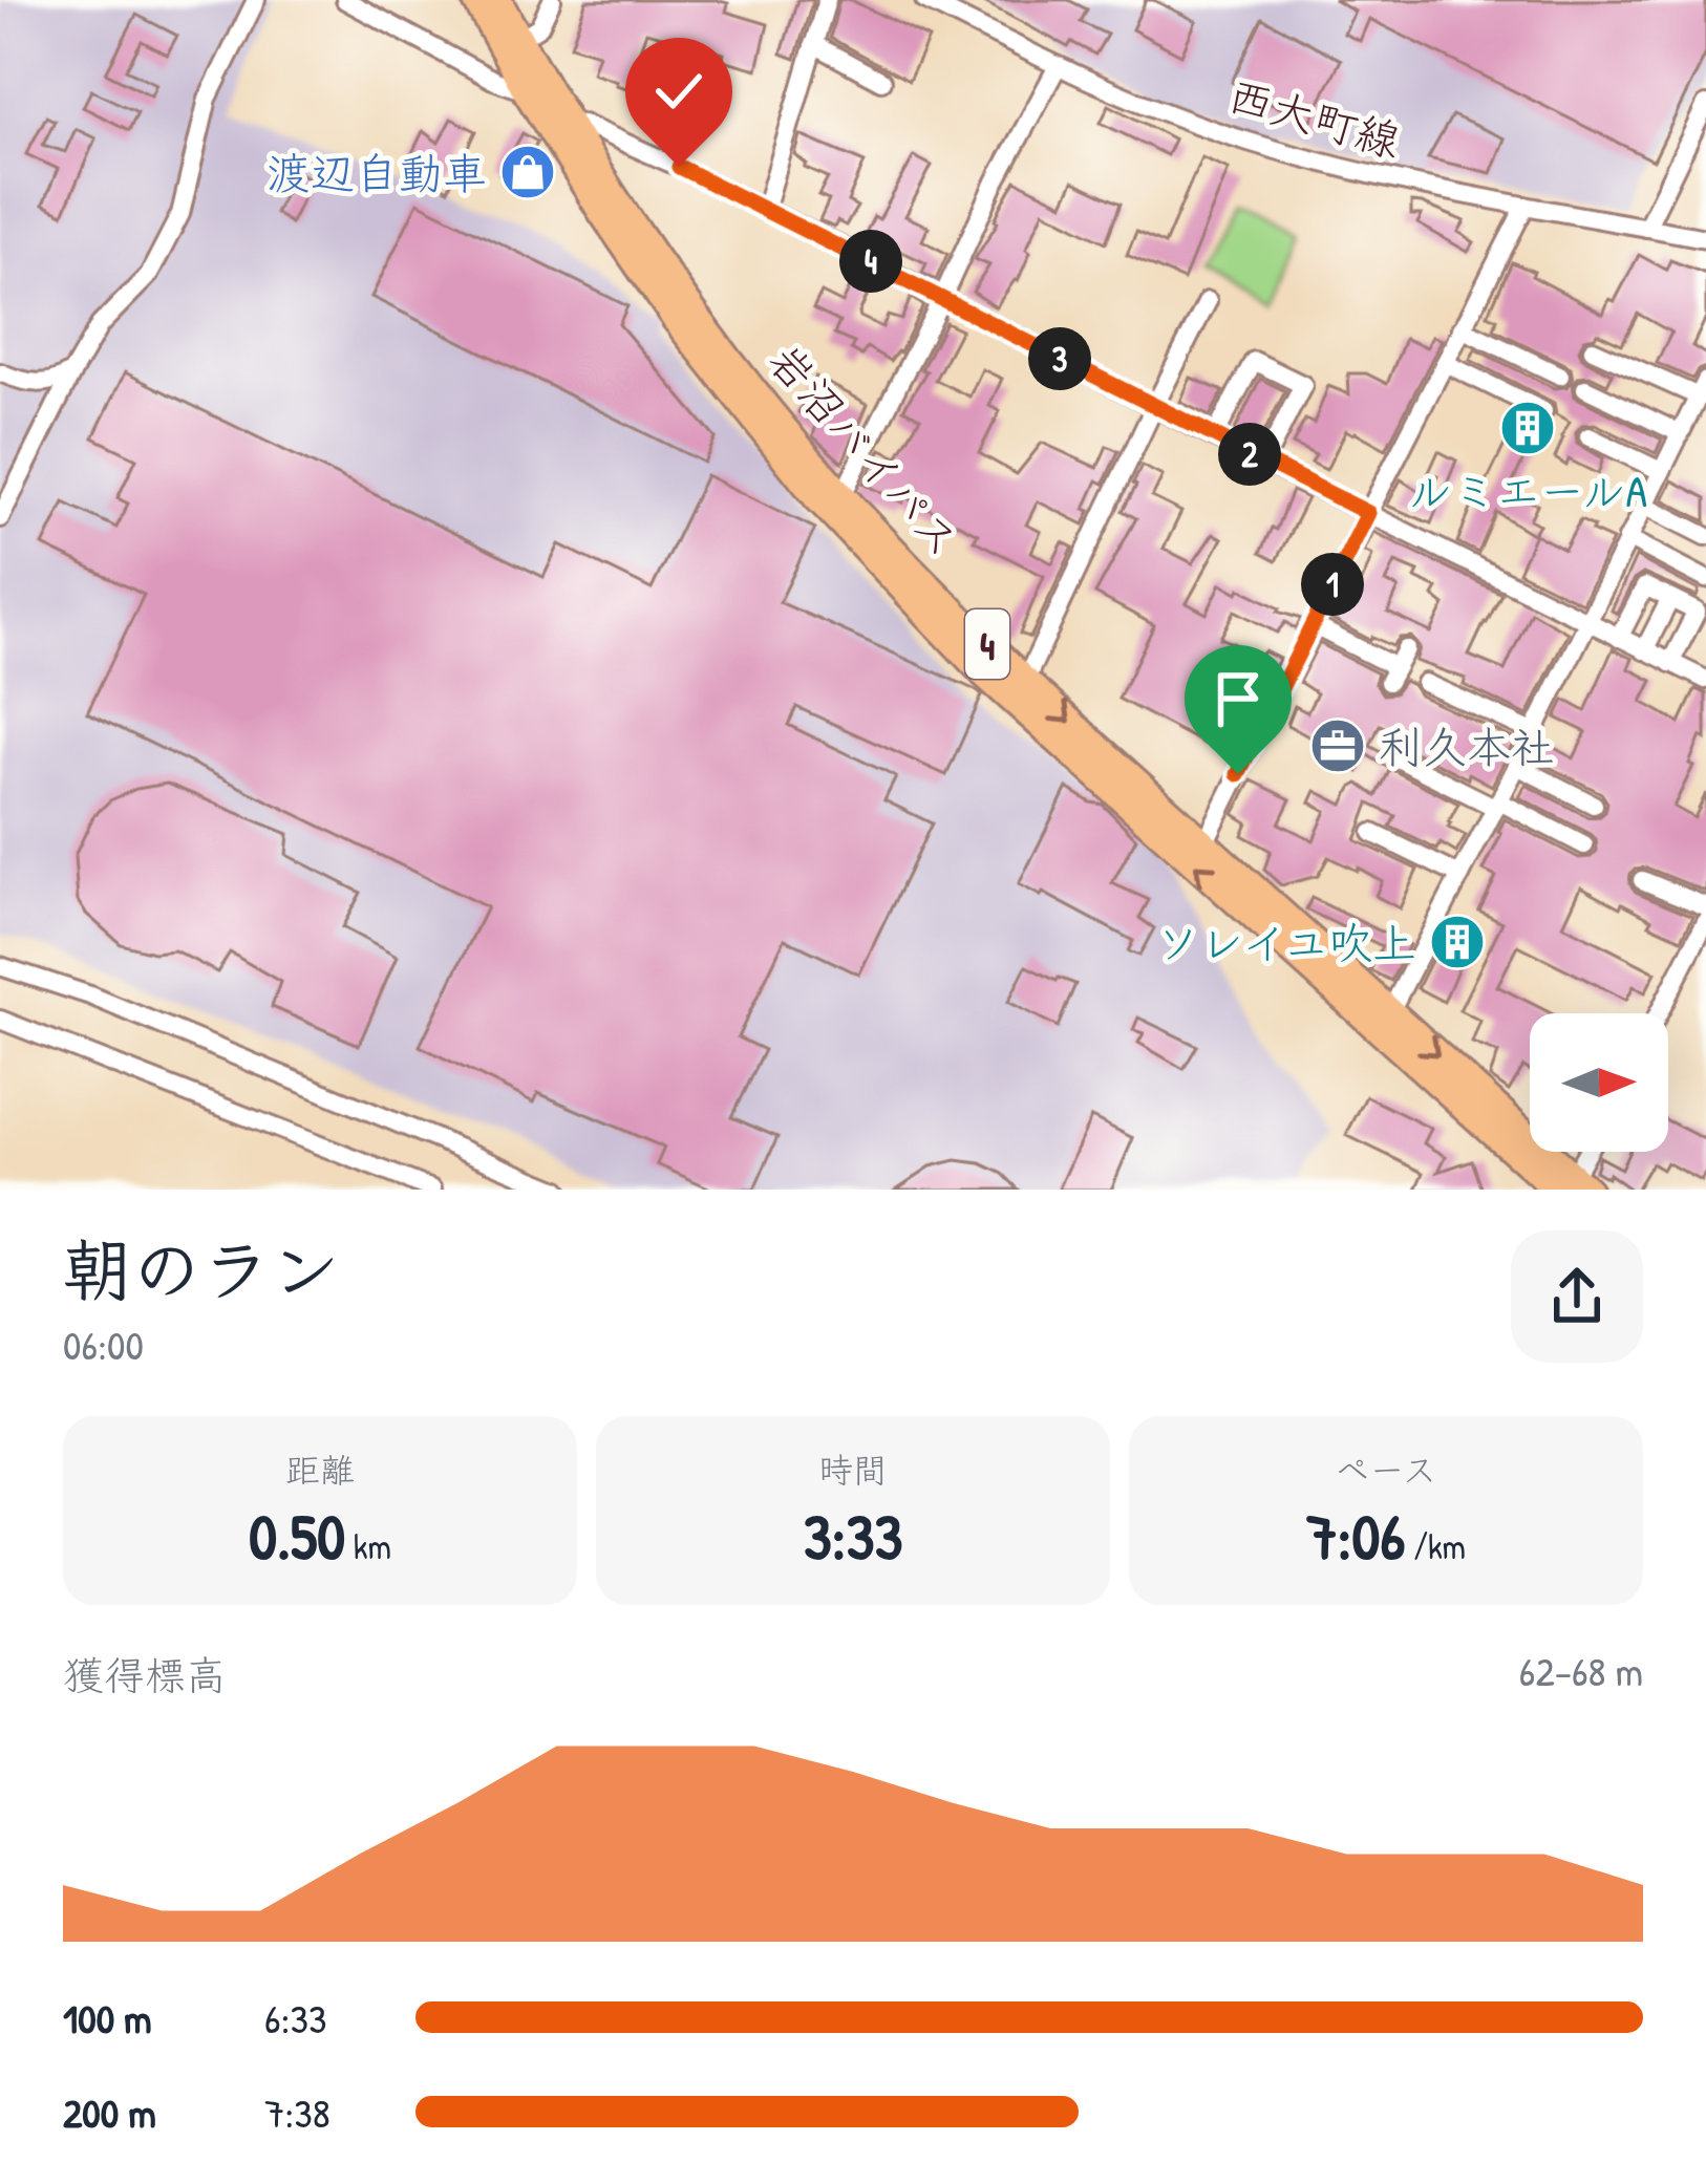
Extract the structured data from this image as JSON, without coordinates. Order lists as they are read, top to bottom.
{
  "streets": {
    "highway": ["岩沼バイパス", "4"],
    "street": ["西大町線"]
  },
  "places": {
    "shop": ["渡辺自動車"],
    "building": ["ルミエールA", "ソレイユ吹上"],
    "office": ["利久本社"]
  },
  "north": "right",
  "page": {
    "pins": [
      "4",
      "3",
      "2",
      "1"
    ],
    "heading": ["朝のラン", "06:00"],
    "stats": [
      ["距離", "0.50 km"],
      ["時間", "3:33"],
      ["ペース", "7:06 /km"]
    ],
    "chart": ["獲得標高", "62–68 m"],
    "list": [
      {
        "name": "100 m",
        "note": "6:33"
      },
      {
        "name": "200 m",
        "note": "7:38"
      }
    ]
  }
}
